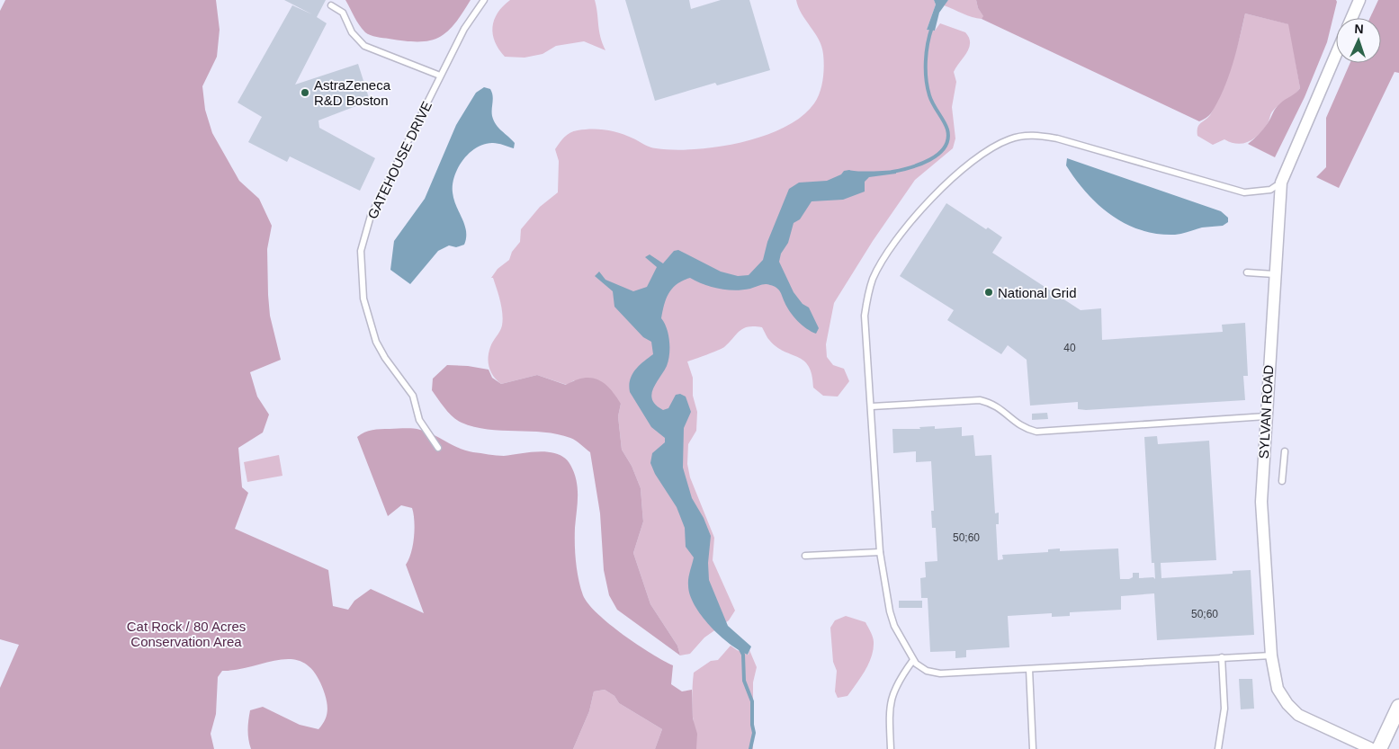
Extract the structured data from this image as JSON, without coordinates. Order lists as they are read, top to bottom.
{
  "streets": {
    "street": ["SYLVAN ROAD"],
    "lane": ["GATEHOUSE DRIVE"]
  },
  "parks": ["Cat Rock / 80 Acres Conservation Area"],
  "places": ["AstraZeneca R&D Boston", "National Grid"],
  "house_numbers": ["40", "50;60", "50;60"],
  "north": "top"
}
